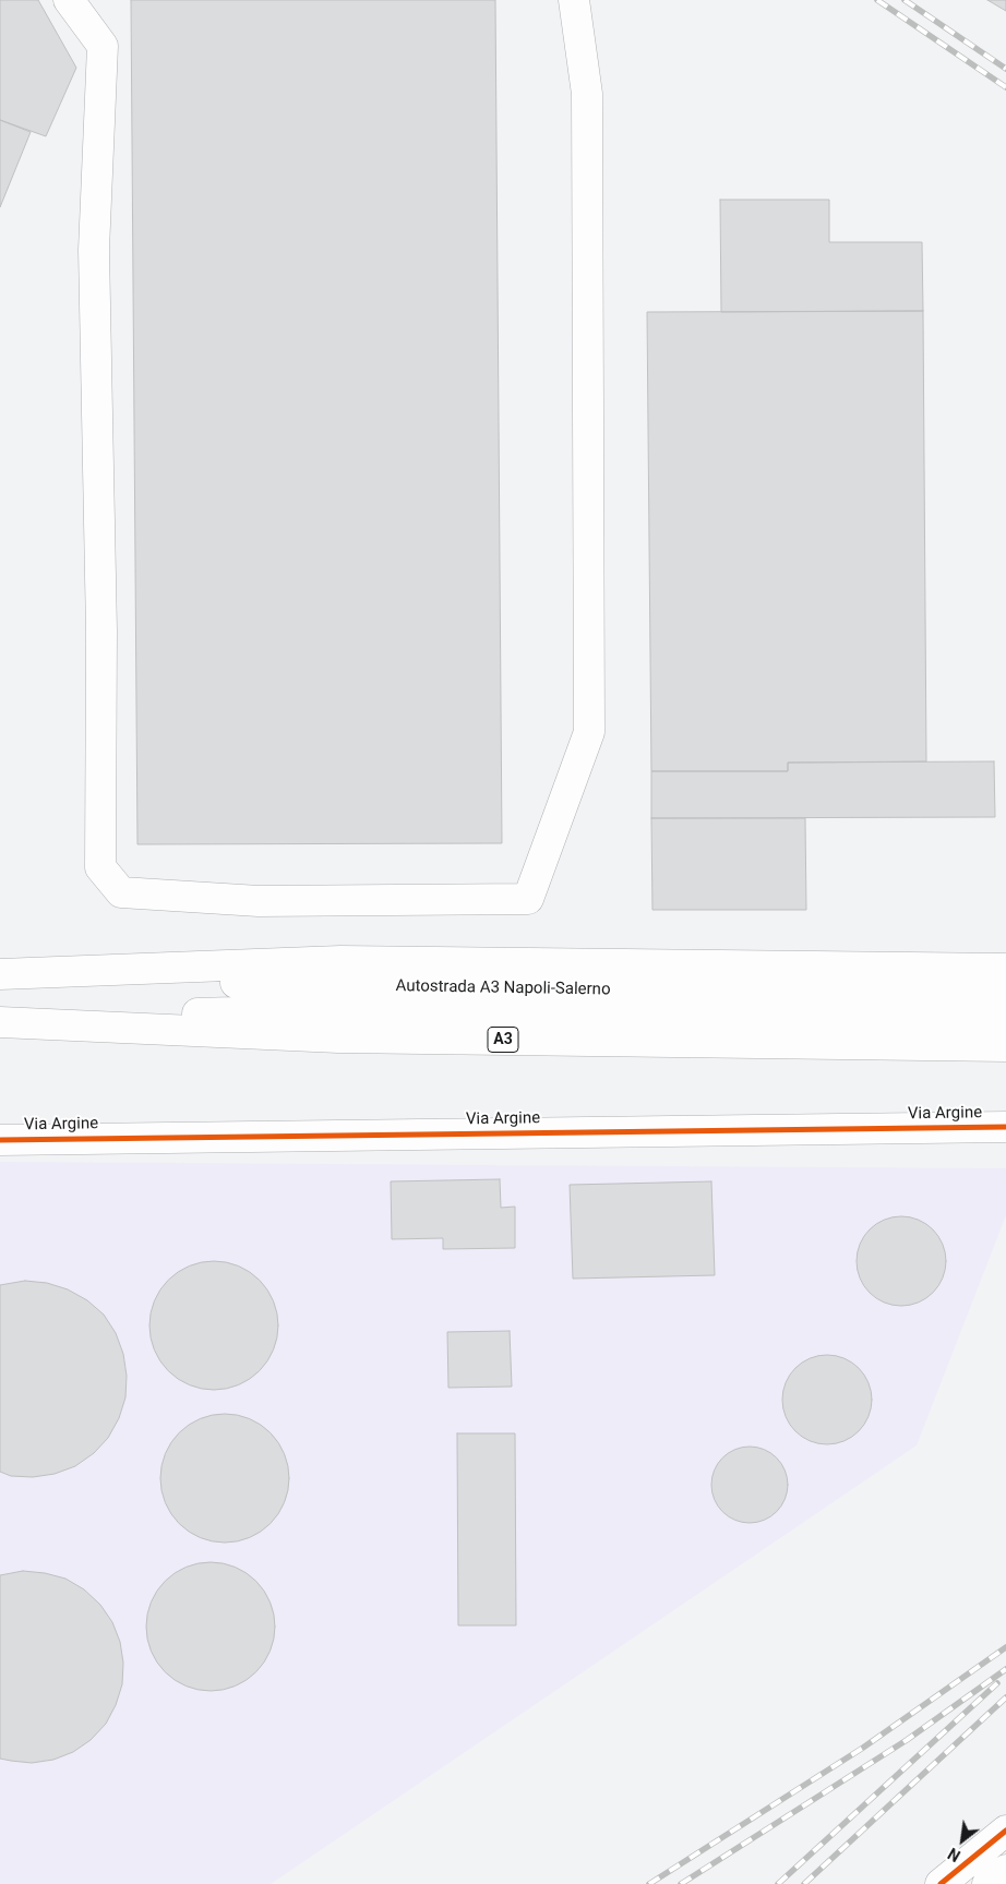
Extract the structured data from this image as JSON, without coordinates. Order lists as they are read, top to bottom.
{
  "streets": {
    "main road": ["Autostrada A3 Napoli-Salerno", "A3", "Via Argine"]
  },
  "crossings": [
    ["Autostrada A3 Napoli-Salerno", "A3"]
  ],
  "north": "bottom left"
}
